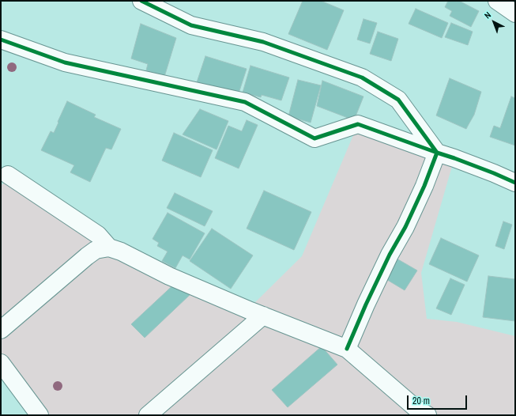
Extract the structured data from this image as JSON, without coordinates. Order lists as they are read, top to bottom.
{
  "scale_bar": "20 m",
  "north": "top left"
}
